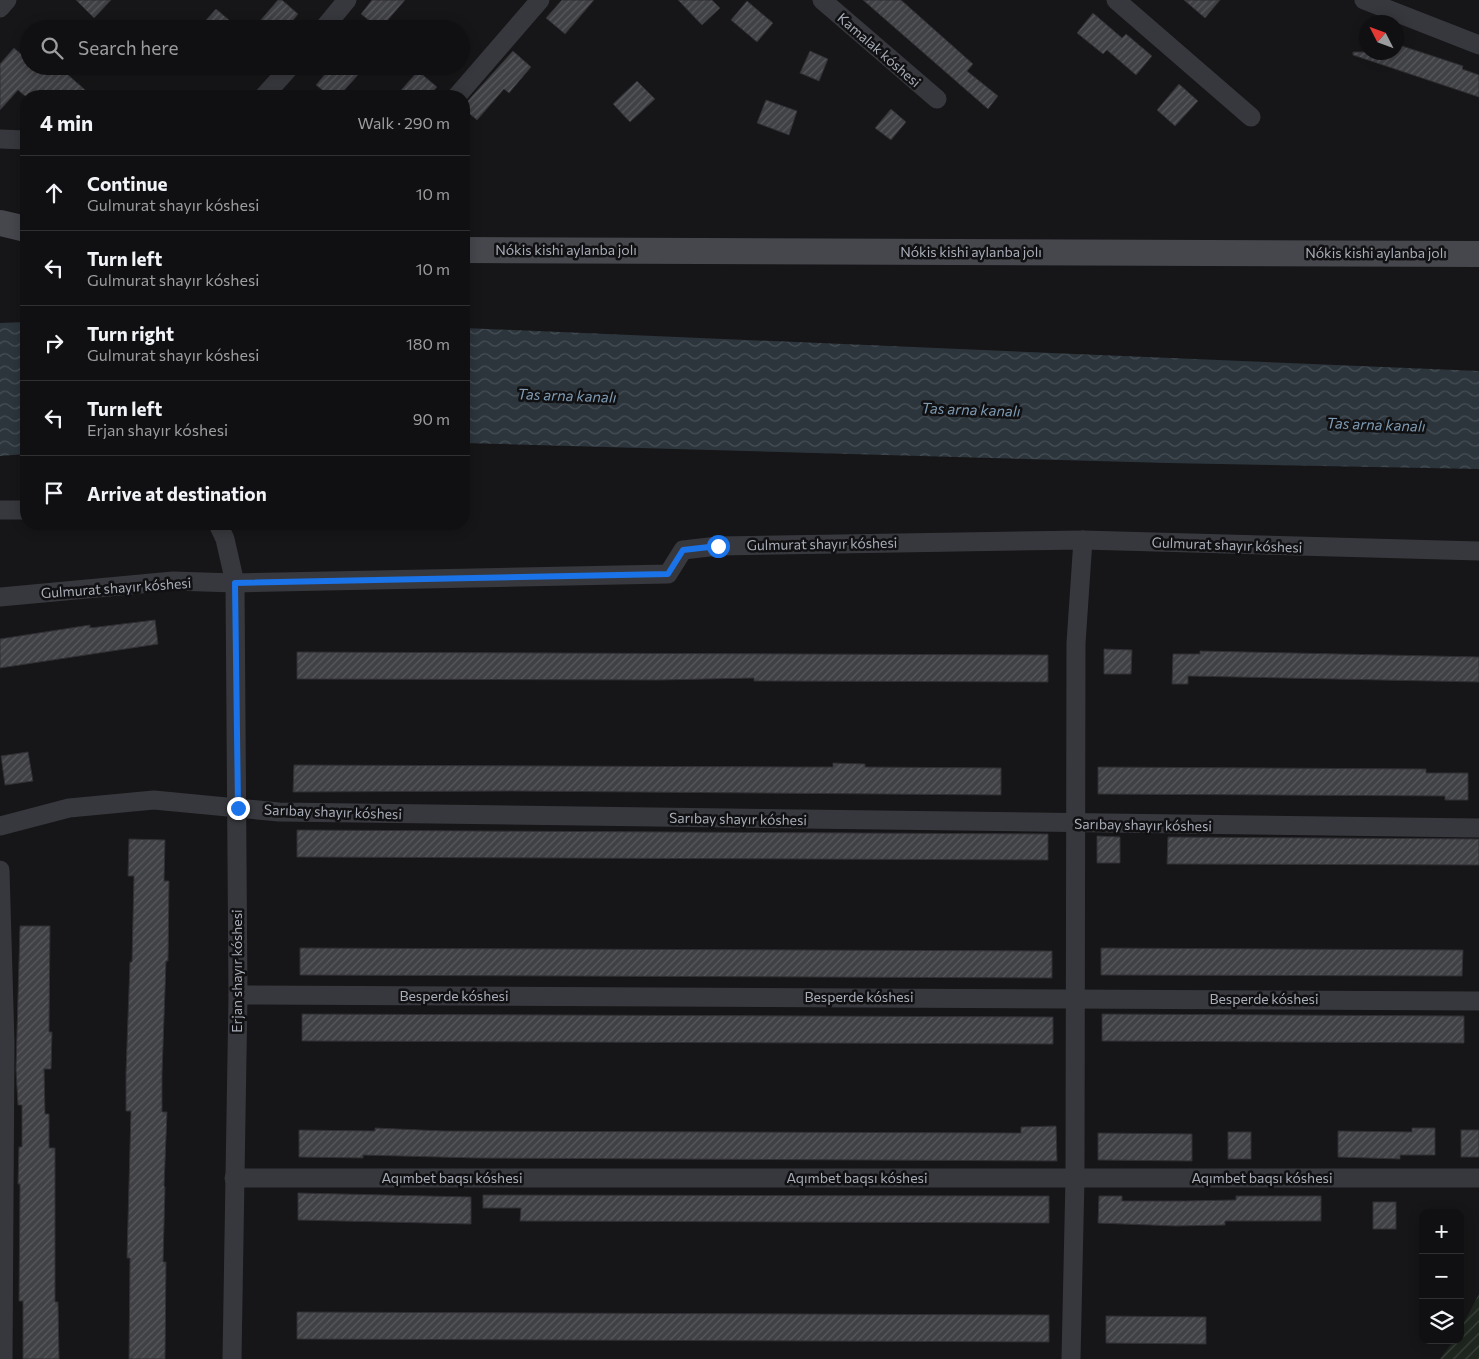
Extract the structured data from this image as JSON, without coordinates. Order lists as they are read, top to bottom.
{
  "streets": {
    "main road": ["Nókis kishi aylanba jolı"],
    "street": [
      "Kamalak kóshesi",
      "Gulmurat shayır kóshesi",
      "Sarıbay shayır kóshesi",
      "Erjan shayır kóshesi",
      "Besperde kóshesi",
      "Aqımbet baqsı kóshesi"
    ]
  },
  "crossings": [
    ["Gulmurat shayır kóshesi", "Erjan shayır kóshesi"],
    ["Sarıbay shayır kóshesi", "Erjan shayır kóshesi"],
    ["Erjan shayır kóshesi", "Besperde kóshesi"],
    ["Erjan shayır kóshesi", "Aqımbet baqsı kóshesi"]
  ],
  "water": ["Tas arna kanalı"],
  "north": "top left",
  "page": {
    "search": "Search here",
    "heading": ["4 min", "Walk · 290 m"],
    "list": [
      ["Continue", "Gulmurat shayır kóshesi", "10 m"],
      ["Turn left", "Gulmurat shayır kóshesi", "10 m"],
      ["Turn right", "Gulmurat shayır kóshesi", "180 m"],
      ["Turn left", "Erjan shayır kóshesi", "90 m"],
      "Arrive at destination"
    ],
    "map_buttons": ["+", "−"]
  }
}
